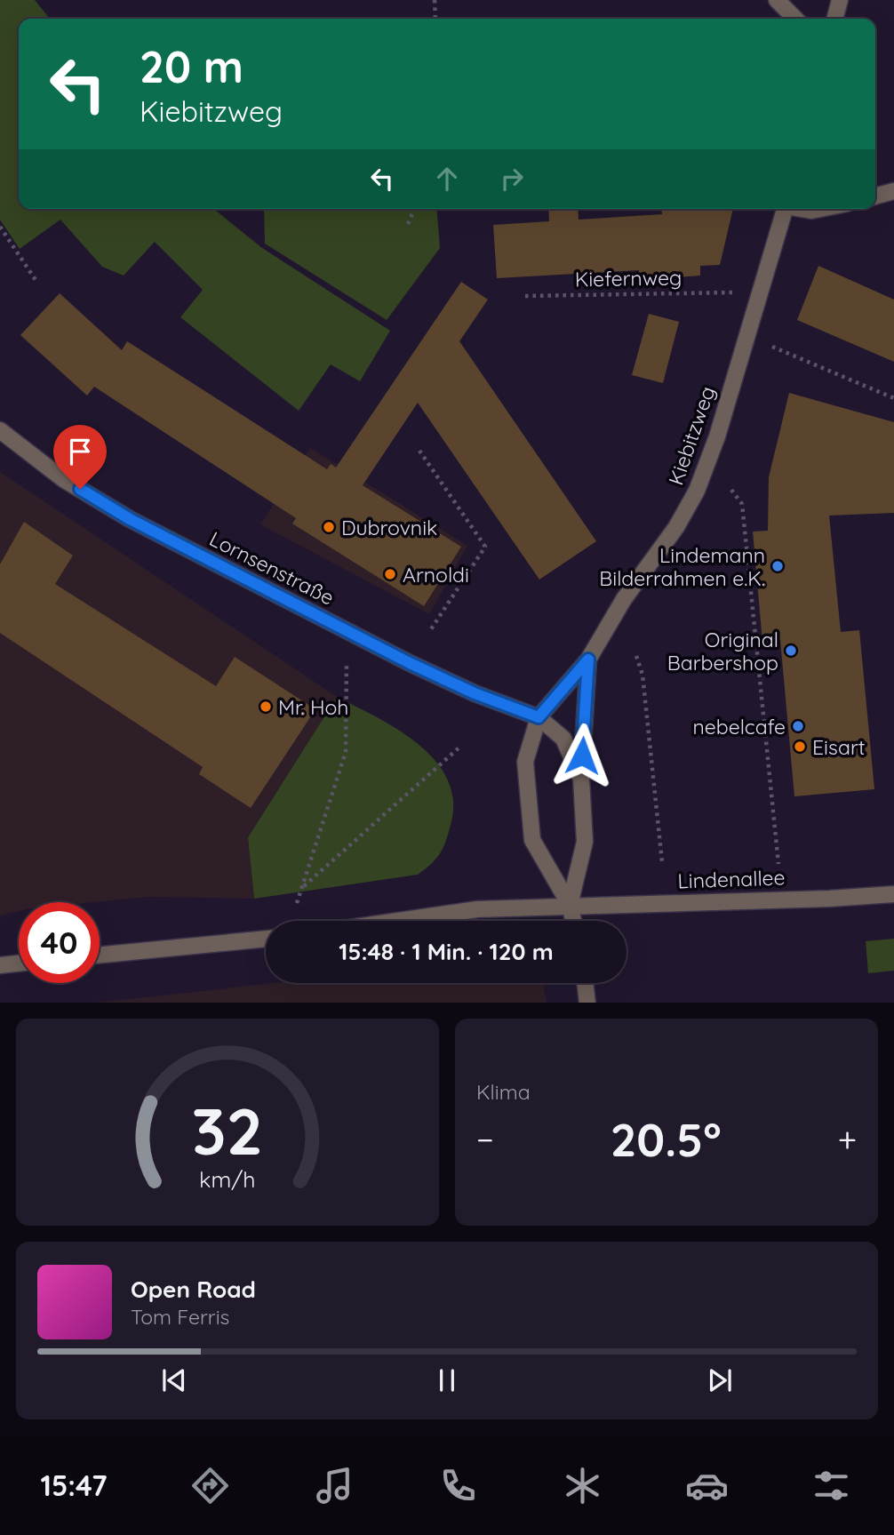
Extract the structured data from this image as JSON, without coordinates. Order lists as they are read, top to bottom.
{
  "streets": {
    "street": ["Kiebitzweg", "Lornsenstraße", "Lindenallee"],
    "path": ["Kiefernweg"]
  },
  "crossings": [
    ["Kiebitzweg", "Lornsenstraße"],
    ["Lornsenstraße", "Lindenallee"]
  ],
  "places": [
    "Dubrovnik",
    "Lindemann Bilderrahmen e.K.",
    "Arnoldi",
    "Original Barbershop",
    "Mr. Hoh",
    "nebelcafe",
    "Eisart"
  ],
  "page": {
    "turn": ["20 m", "Kiebitzweg"],
    "limit": "40",
    "trip": "15:48 · 1 Min. · 120 m",
    "tile": "Klima",
    "heat": ["−", "20.5°", "+"],
    "song": ["Open Road", "Tom Ferris"],
    "tabs": "15:47",
    "gauge": ["32", "km/h"]
  }
}
